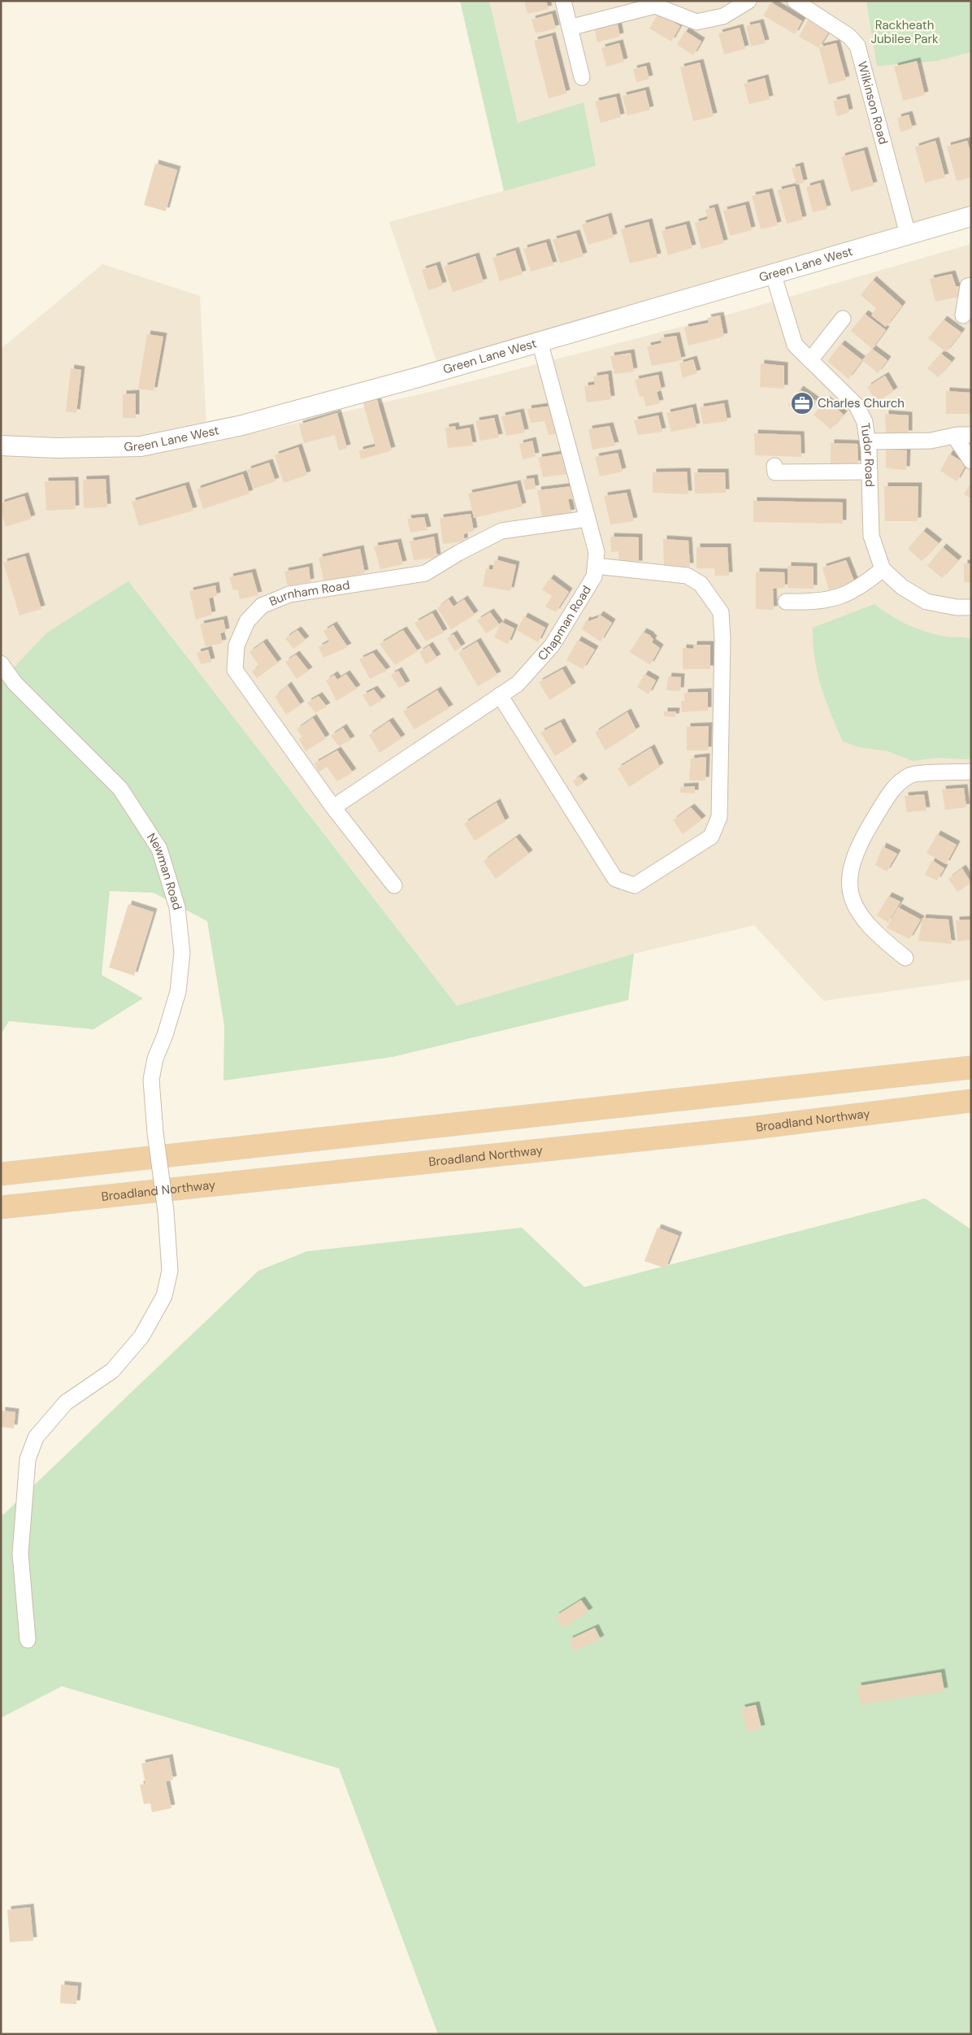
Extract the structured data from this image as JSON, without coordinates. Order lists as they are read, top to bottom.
{
  "streets": {
    "highway": ["Broadland Northway"],
    "street": [
      "Wilkinson Road",
      "Green Lane West",
      "Tudor Road",
      "Burnham Road",
      "Chapman Road",
      "Newman Road"
    ]
  },
  "crossings": [
    ["Wilkinson Road", "Green Lane West"],
    ["Green Lane West", "Tudor Road"],
    ["Green Lane West", "Chapman Road"],
    ["Burnham Road", "Chapman Road"]
  ],
  "parks": ["Rackheath Jubilee Park"],
  "places": {
    "office": ["Charles Church"]
  }
}
